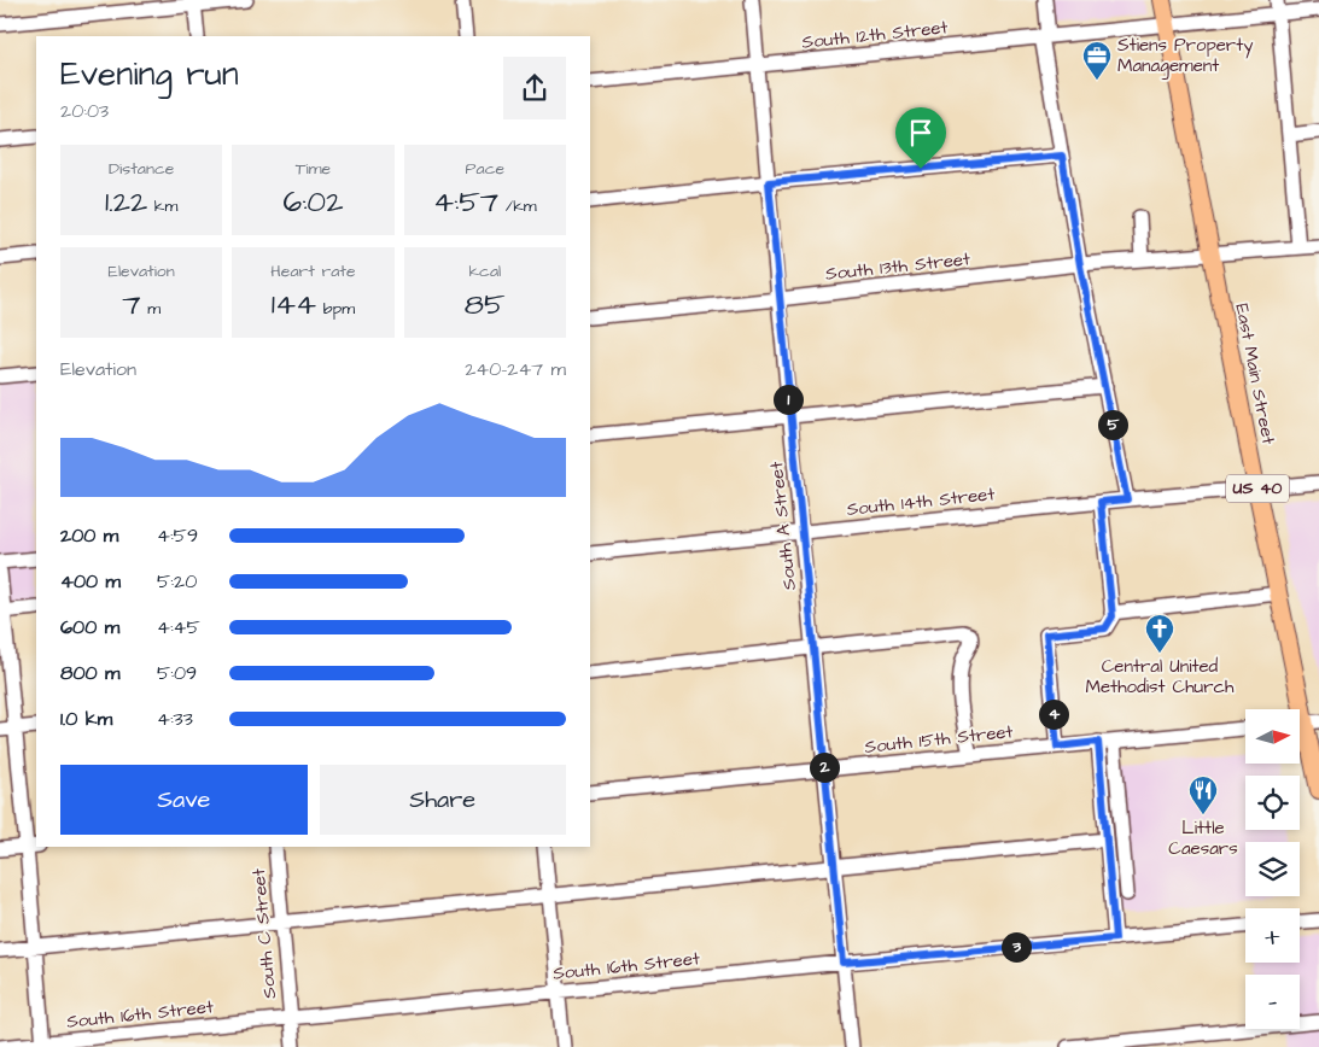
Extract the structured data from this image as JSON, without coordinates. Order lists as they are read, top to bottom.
{
  "streets": {
    "main road": ["East Main Street", "US 40"],
    "street": [
      "South 12th Street",
      "South 13th Street",
      "South 14th Street",
      "South A Street",
      "South 15th Street",
      "South C Street",
      "South 16th Street"
    ]
  },
  "crossings": [
    ["South 12th Street", "East Main Street"],
    ["South 12th Street", "South A Street"],
    ["South 13th Street", "East Main Street"],
    ["South 13th Street", "South A Street"],
    ["East Main Street", "South 14th Street"],
    ["South 14th Street", "South A Street"],
    ["South A Street", "South 15th Street"],
    ["South A Street", "South 16th Street"],
    ["South C Street", "South 16th Street"]
  ],
  "places": {
    "office": ["Stiens Property Management"],
    "church": ["Central United Methodist Church"],
    "restaurant": ["Little Caesars"]
  },
  "north": "right",
  "page": {
    "heading": ["Evening run", "20:03"],
    "stats": [
      ["Distance", "1.22 km"],
      ["Time", "6:02"],
      ["Pace", "4:57 /km"],
      ["Elevation", "7 m"],
      ["Heart rate", "144 bpm"],
      ["kcal", "85"]
    ],
    "chart": ["Elevation", "240–247 m"],
    "pins": [
      "1",
      "5",
      "4",
      "2",
      "3"
    ],
    "list": [
      {
        "name": "200 m",
        "note": "4:59"
      },
      {
        "name": "400 m",
        "note": "5:20"
      },
      {
        "name": "600 m",
        "note": "4:45"
      },
      {
        "name": "800 m",
        "note": "5:09"
      },
      {
        "name": "1.0 km",
        "note": "4:33"
      }
    ],
    "map_buttons": ["+", "−"],
    "buttons": ["Save", "Share"]
  }
}
